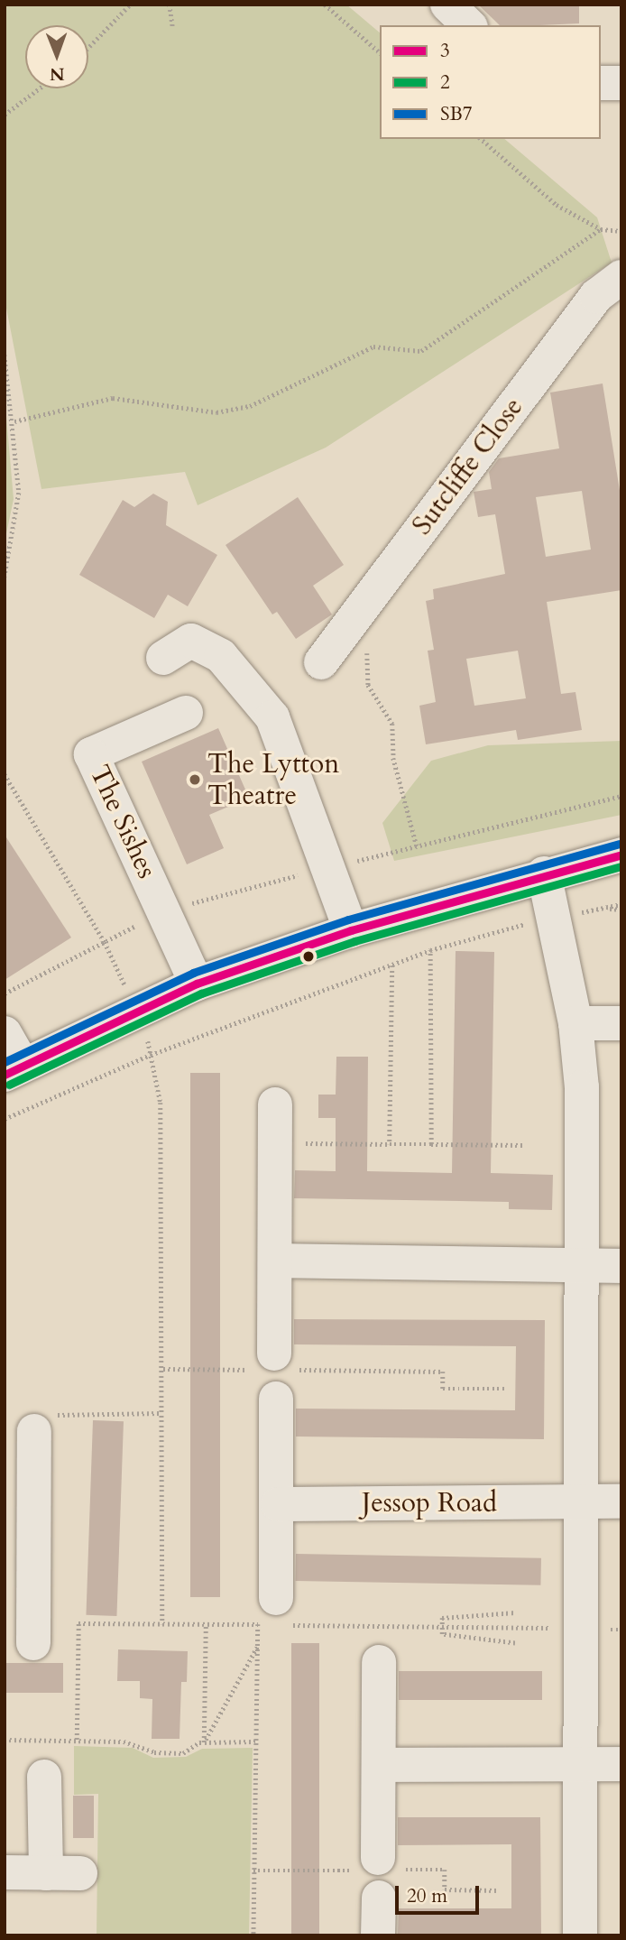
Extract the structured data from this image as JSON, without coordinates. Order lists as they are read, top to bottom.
{
  "streets": {
    "street": ["Sutcliffe Close", "The Sishes", "Jessop Road"]
  },
  "places": ["The Lytton Theatre"],
  "lines": ["transit line SB7", "transit line 3", "transit line 2"],
  "legend": ["3", "2", "SB7"],
  "scale_bar": "20 m",
  "north": "bottom"
}
